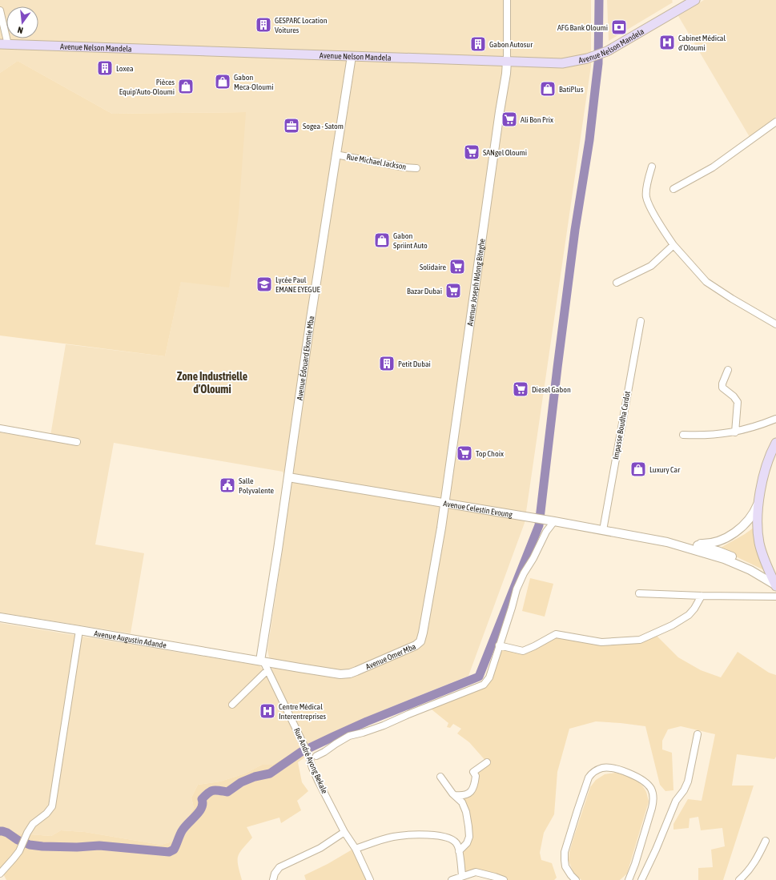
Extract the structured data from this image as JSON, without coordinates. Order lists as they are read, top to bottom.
{
  "streets": {
    "main road": ["Avenue Nelson Mandela"],
    "street": [
      "Rue Michael Jackson",
      "Avenue Joseph Ndong Biteghe",
      "Avenue Édouard Ekomie Mba",
      "Impasse Boudha Cardot",
      "Avenue Celestin Evoung",
      "Avenue Augustin Adande",
      "Avenue Omer Mba",
      "Rue André Ayong Bekale"
    ]
  },
  "crossings": [
    ["Avenue Nelson Mandela", "Avenue Joseph Ndong Biteghe"],
    ["Avenue Nelson Mandela", "Avenue Édouard Ekomie Mba"],
    ["Rue Michael Jackson", "Avenue Édouard Ekomie Mba"],
    ["Avenue Joseph Ndong Biteghe", "Avenue Celestin Evoung"],
    ["Avenue Joseph Ndong Biteghe", "Avenue Omer Mba"],
    ["Avenue Édouard Ekomie Mba", "Avenue Celestin Evoung"],
    ["Avenue Édouard Ekomie Mba", "Avenue Augustin Adande"],
    ["Avenue Édouard Ekomie Mba", "Avenue Omer Mba"],
    ["Avenue Édouard Ekomie Mba", "Rue André Ayong Bekale"],
    ["Impasse Boudha Cardot", "Avenue Celestin Evoung"],
    ["Avenue Celestin Evoung", "Avenue Omer Mba"],
    ["Avenue Augustin Adande", "Avenue Omer Mba"],
    ["Avenue Augustin Adande", "Rue André Ayong Bekale"],
    ["Avenue Omer Mba", "Rue André Ayong Bekale"]
  ],
  "districts": ["Zone Industrielle d'Oloumi"],
  "places": {
    "building": [
      "GESPARC Location Voitures",
      "Gabon Autosur",
      "Loxea",
      "Petit Dubai"
    ],
    "bank": ["AFG Bank Oloumi"],
    "hospital": ["Cabinet Médical d'Oloumi", "Centre Médical Interentreprises"],
    "shop": [
      "Gabon Meca-Oloumi",
      "Pièces Equip'Auto-Oloumi",
      "BatiPlus",
      "Gabon Spriint Auto",
      "Luxury Car"
    ],
    "supermarket": [
      "Ali Bon Prix",
      "SANgel Oloumi",
      "Solidaire",
      "Bazar Dubai",
      "Diesel Gabon",
      "Top Choix"
    ],
    "office": ["Sogea - Satom"],
    "school or university": ["Lycée Paul EMANE EYEGUE"],
    "public building": ["Salle Polyvalente"]
  },
  "north": "bottom"
}
